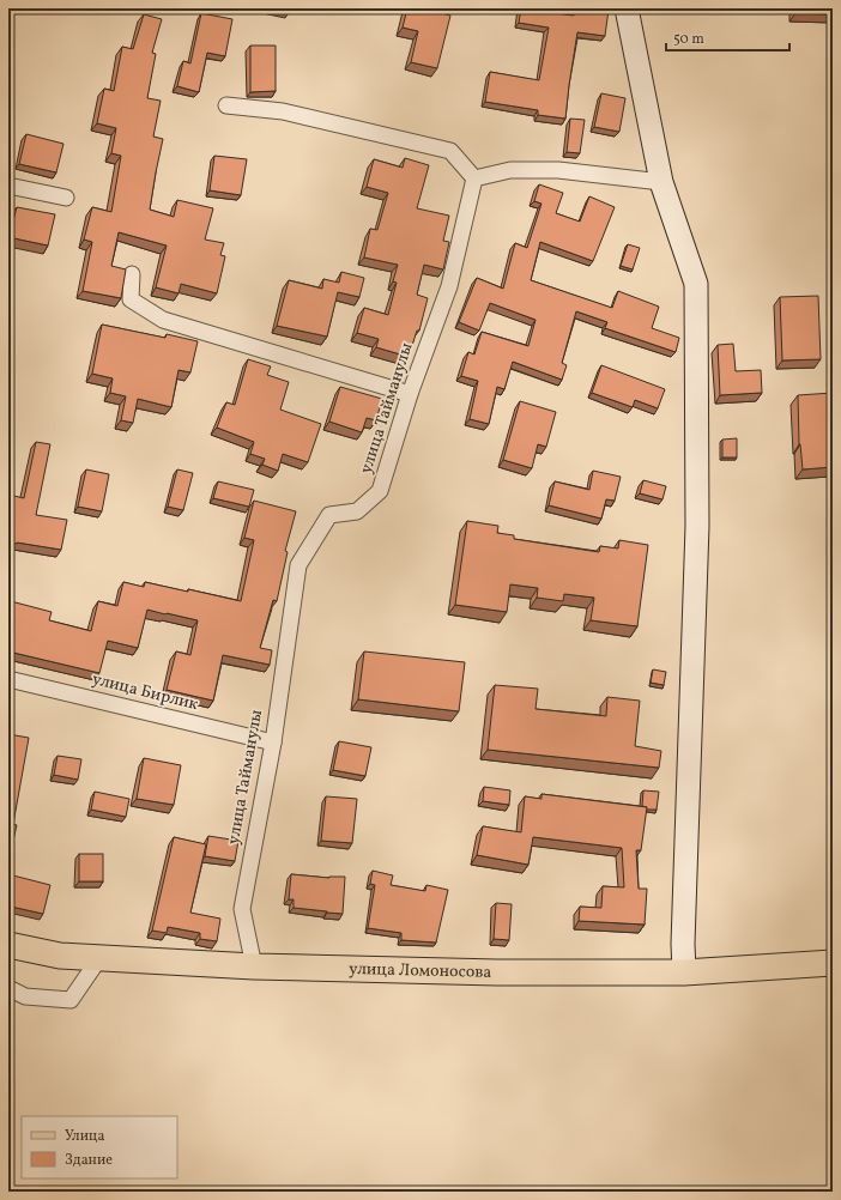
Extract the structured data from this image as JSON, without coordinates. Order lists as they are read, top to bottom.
{
  "streets": {
    "main road": ["улица Ломоносова"],
    "street": ["улица Тайманулы", "улица Бирлик"]
  },
  "crossings": [
    ["улица Тайманулы", "улица Бирлик"],
    ["улица Тайманулы", "улица Ломоносова"]
  ],
  "legend": ["Улица", "Здание"],
  "scale_bar": "50 m"
}
